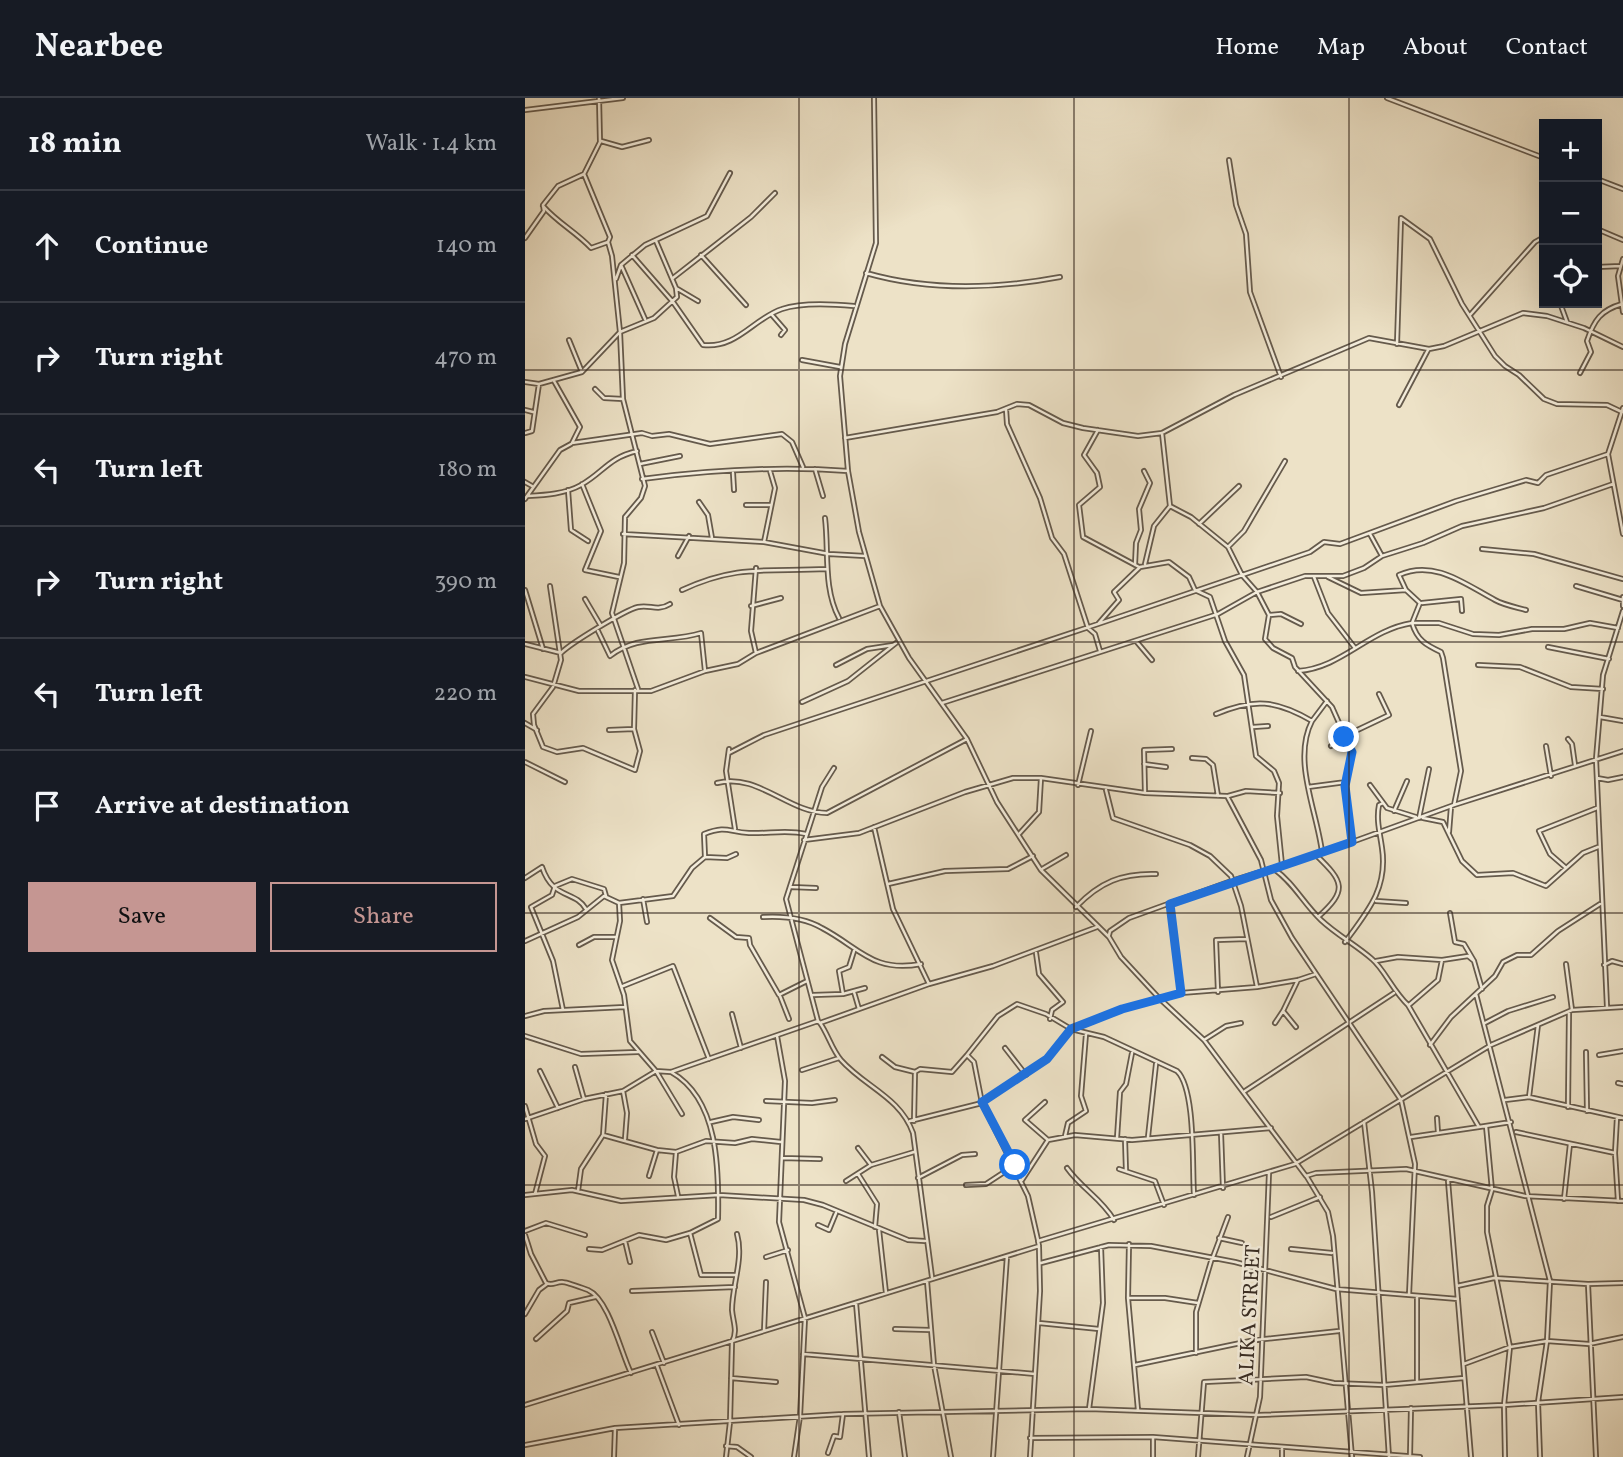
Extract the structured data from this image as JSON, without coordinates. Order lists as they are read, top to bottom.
{
  "streets": {
    "street": ["ALIKA STREET"]
  },
  "page": {
    "header": "Nearbee",
    "nav": [
      "Home",
      "Map",
      "About",
      "Contact"
    ],
    "heading": ["18 min", "Walk · 1.4 km"],
    "map_buttons": ["+", "−"],
    "list": [
      ["Continue", "140 m"],
      ["Turn right", "470 m"],
      ["Turn left", "180 m"],
      ["Turn right", "390 m"],
      ["Turn left", "220 m"],
      "Arrive at destination"
    ],
    "buttons": ["Save", "Share"]
  }
}
